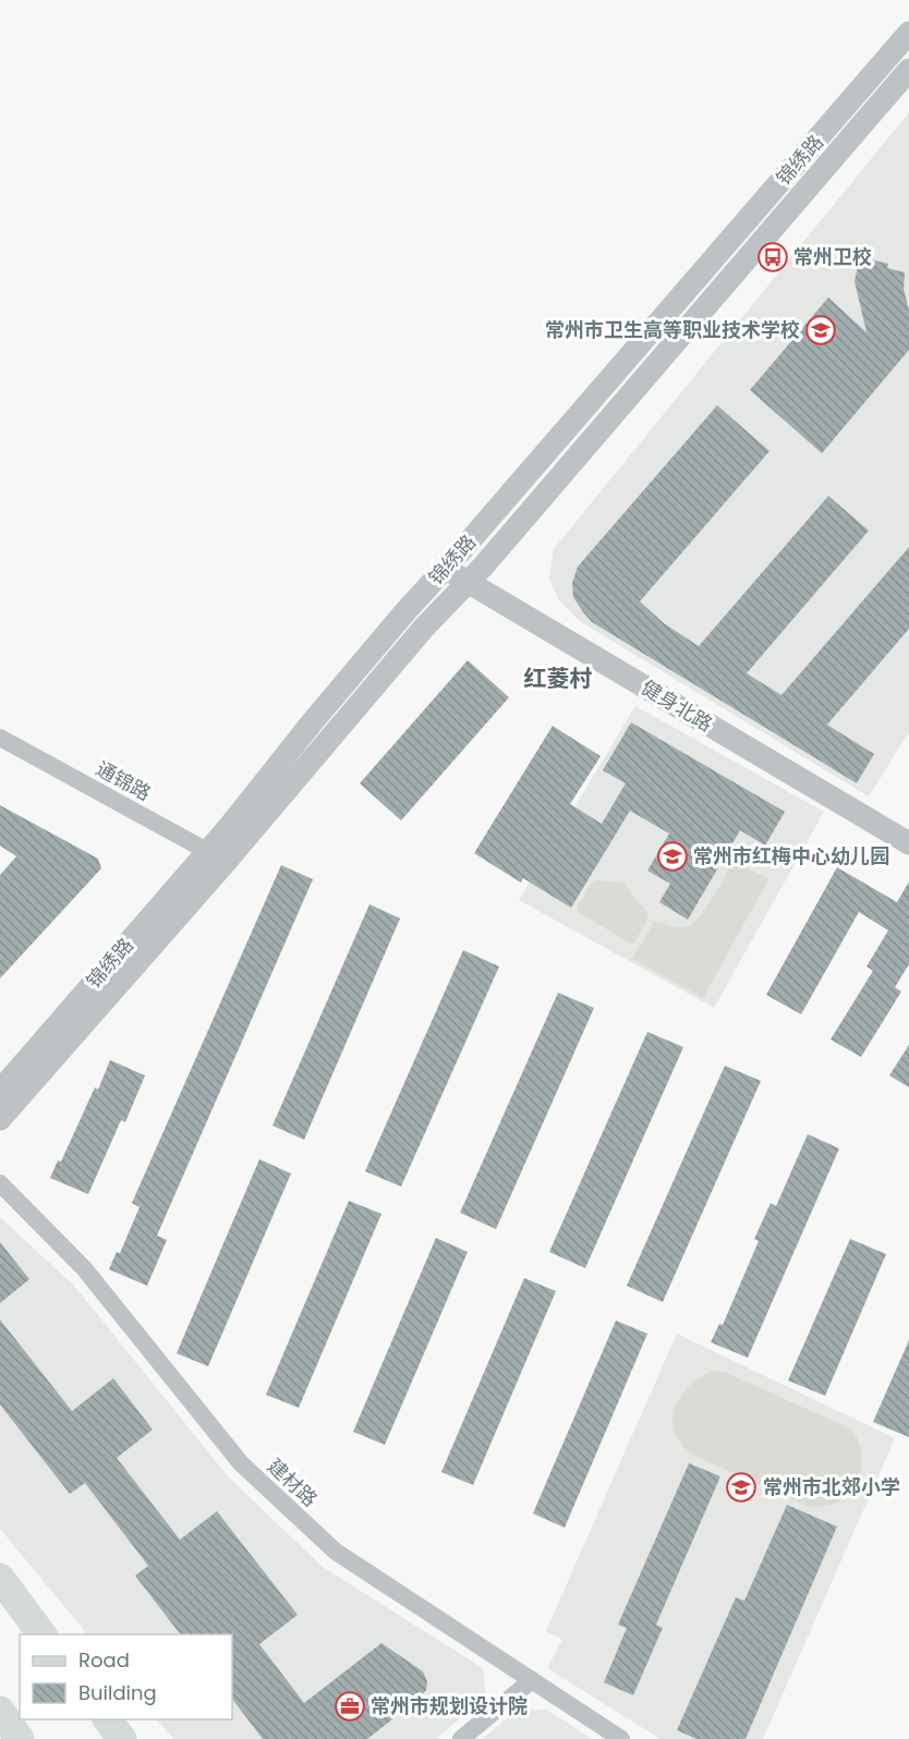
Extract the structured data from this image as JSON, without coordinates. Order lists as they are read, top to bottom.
{
  "streets": {
    "street": [
      "锦绣路",
      "健身北路",
      "通锦路",
      "建材路"
    ]
  },
  "crossings": [
    ["锦绣路", "健身北路"],
    ["锦绣路", "通锦路"]
  ],
  "districts": ["红菱村"],
  "places": {
    "bus stop": ["常州卫校"],
    "school or university": ["常州市卫生高等职业技术学校", "常州市红梅中心幼儿园", "常州市北郊小学"],
    "office": ["常州市规划设计院"]
  },
  "legend": ["Road", "Building"]
}
